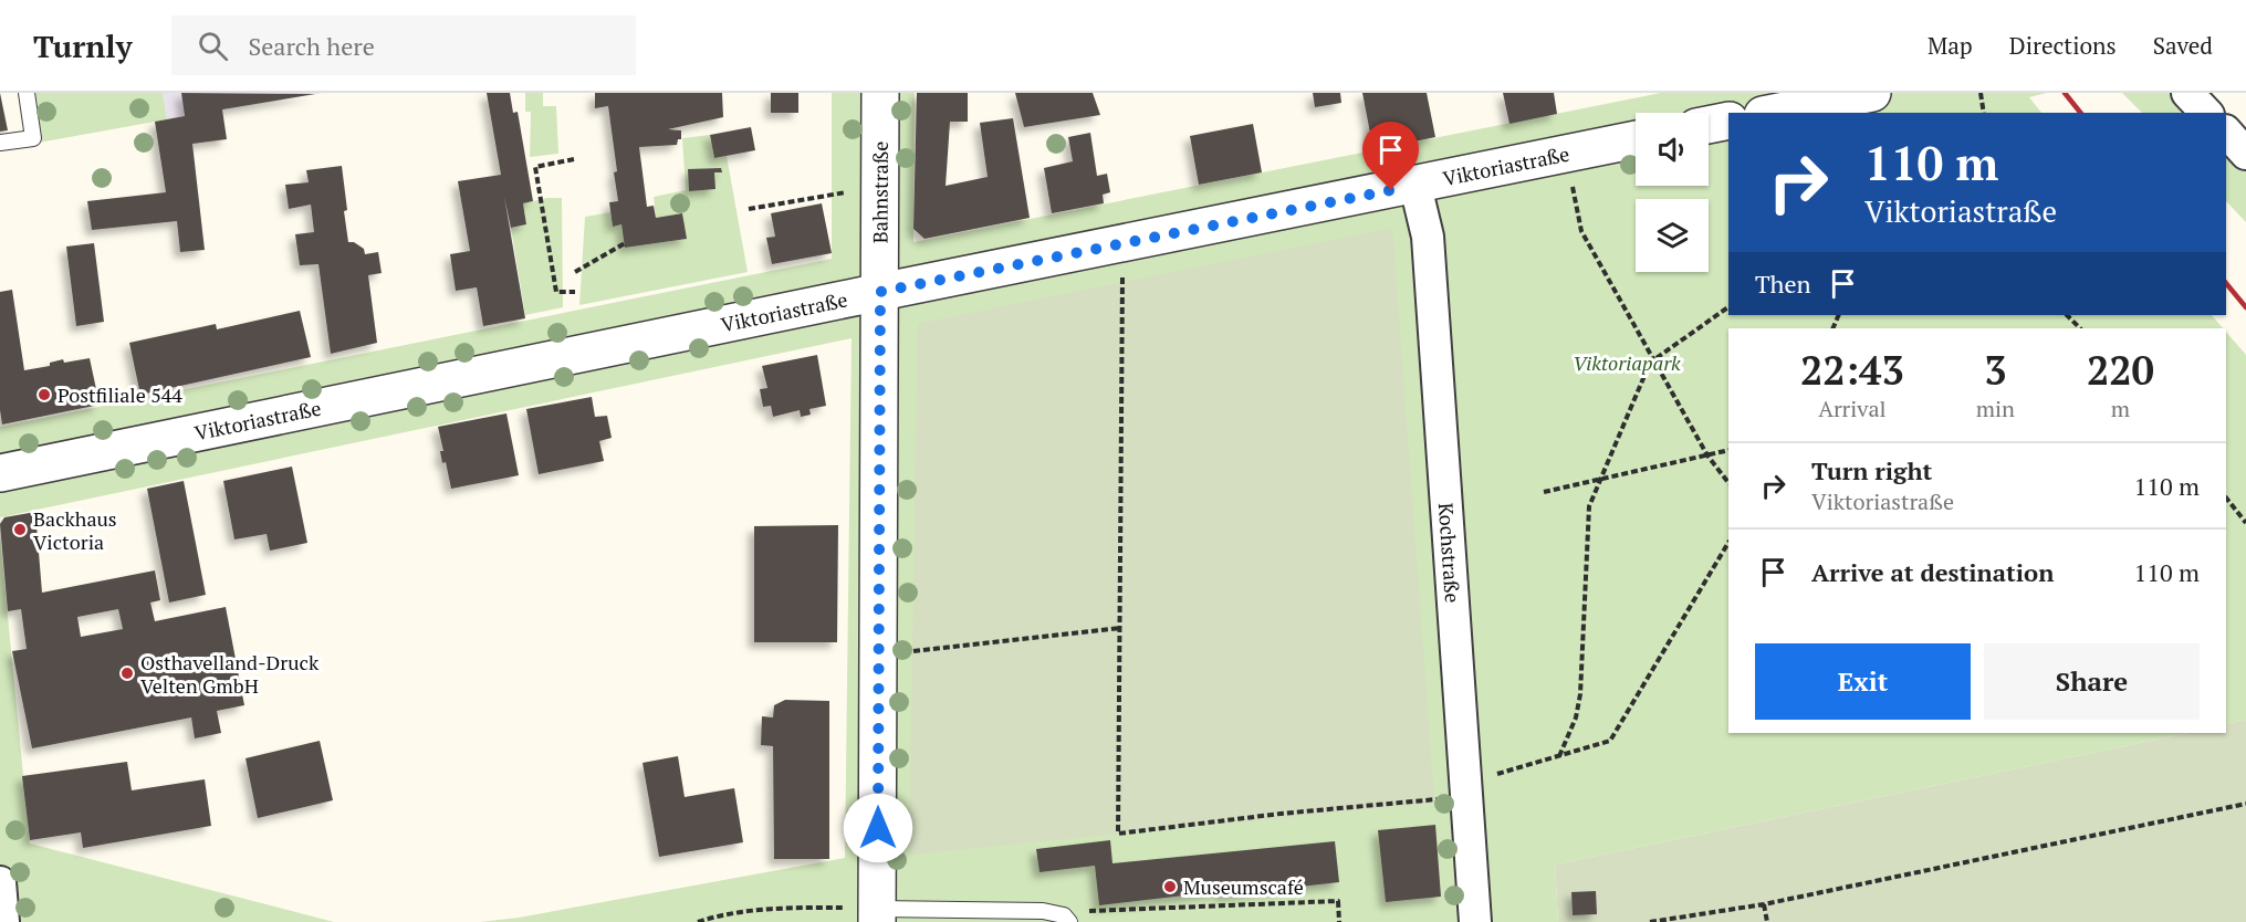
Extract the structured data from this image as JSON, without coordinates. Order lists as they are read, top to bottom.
{
  "streets": {
    "street": ["Viktoriastraße", "Bahnstraße", "Kochstraße"]
  },
  "crossings": [
    ["Viktoriastraße", "Bahnstraße"],
    ["Viktoriastraße", "Kochstraße"]
  ],
  "parks": ["Viktoriapark"],
  "places": [
    "Postfiliale 544",
    "Backhaus Victoria",
    "Osthavelland-Druck Velten GmbH",
    "Museumscafé"
  ],
  "page": {
    "header": "Turnly",
    "search": "Search here",
    "nav": ["Map", "Directions", "Saved"],
    "turn": ["110 m", "Viktoriastraße"],
    "then": "Then",
    "eta": [
      "22:43",
      "Arrival",
      "3",
      "min",
      "220",
      "m"
    ],
    "list": [
      {
        "name": "Turn right",
        "note": "Viktoriastraße",
        "value": "110 m"
      },
      {
        "name": "Arrive at destination",
        "value": "110 m"
      }
    ],
    "buttons": ["Exit", "Share"]
  }
}
